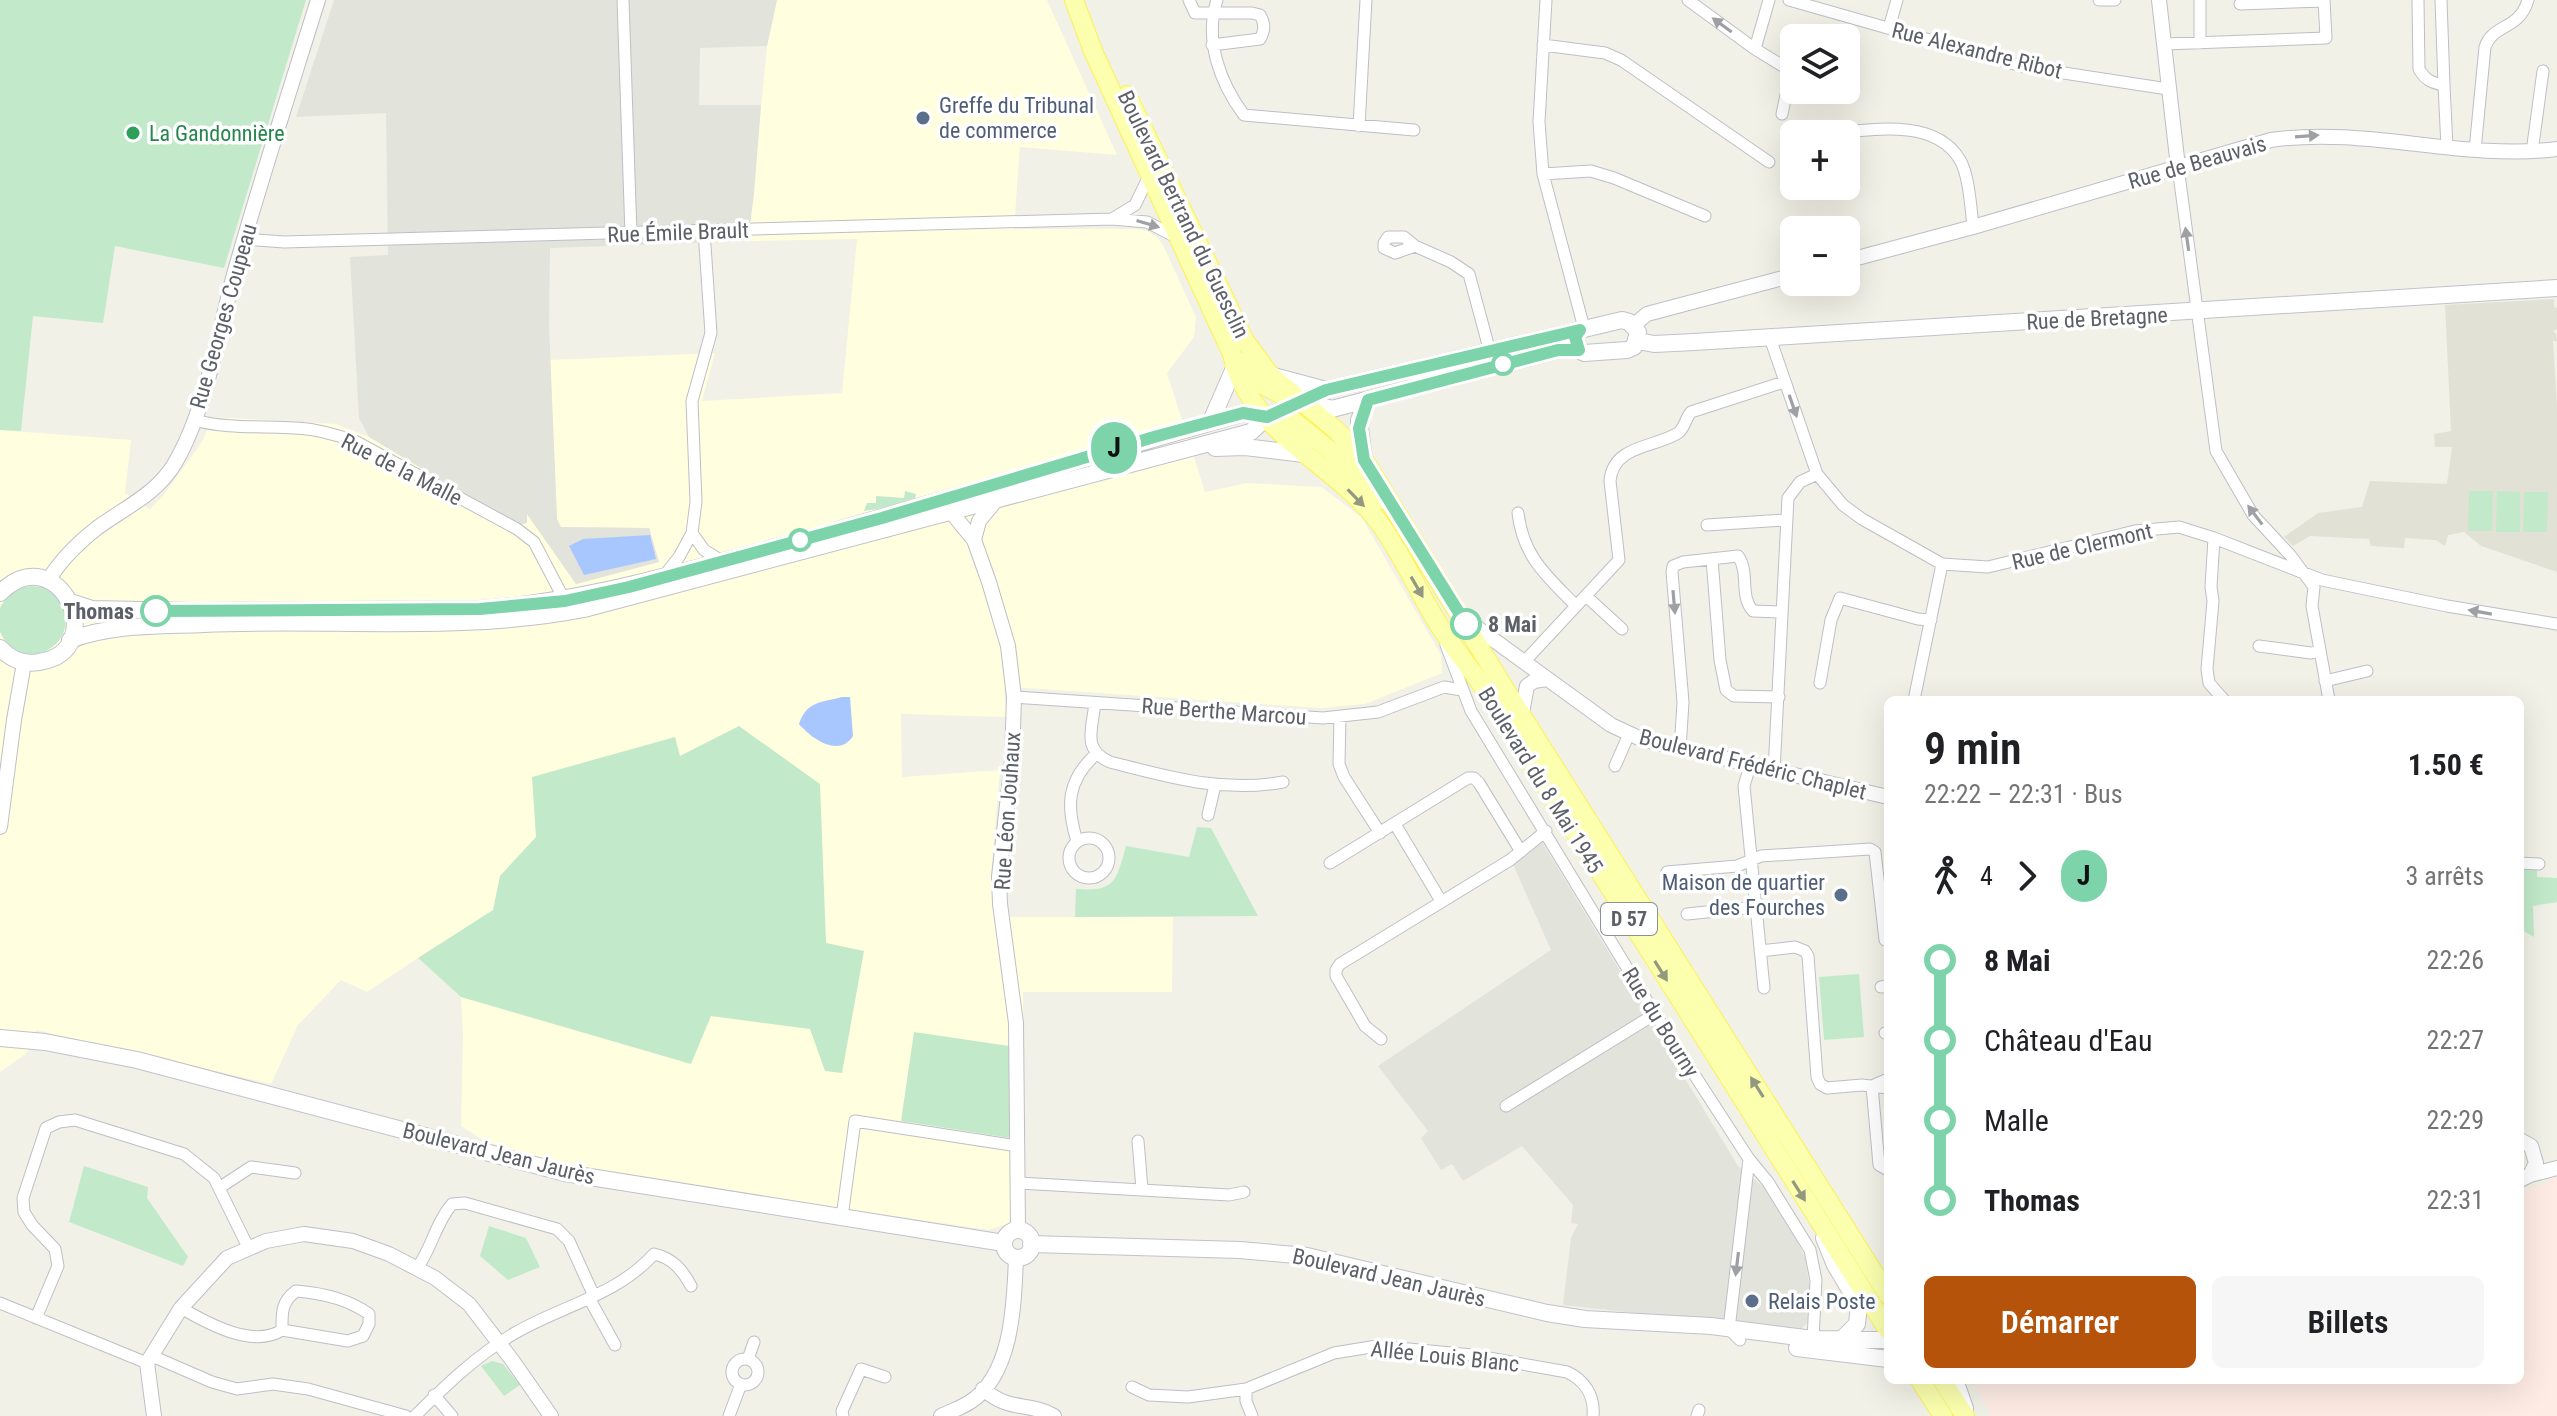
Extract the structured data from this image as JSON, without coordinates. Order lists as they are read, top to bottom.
{
  "streets": {
    "main road": [
      "Boulevard Bertrand du Guesclin",
      "Rue de Bretagne",
      "Boulevard du 8 Mai 1945",
      "D 57",
      "Boulevard Jean Jaurès"
    ],
    "street": [
      "Rue Alexandre Ribot",
      "Rue de Beauvais",
      "Rue Émile Brault",
      "Rue Georges Coupeau",
      "Rue de la Malle",
      "Rue de Clermont",
      "Rue Berthe Marcou",
      "Boulevard Frédéric Chaplet",
      "Rue Léon Jouhaux",
      "Rue du Bourny",
      "Allée Louis Blanc"
    ]
  },
  "crossings": [
    ["Boulevard Bertrand du Guesclin", "Rue Émile Brault"],
    ["Boulevard Bertrand du Guesclin", "Rue de Bretagne"],
    ["Boulevard Bertrand du Guesclin", "Boulevard du 8 Mai 1945"],
    ["Rue Émile Brault", "Rue Georges Coupeau"],
    ["Rue Georges Coupeau", "Rue de la Malle"],
    ["Rue de Bretagne", "Rue de la Malle"],
    ["Rue de Bretagne", "Rue de Clermont"],
    ["Rue de Bretagne", "Boulevard du 8 Mai 1945"],
    ["Rue de Bretagne", "Rue Léon Jouhaux"],
    ["Rue Berthe Marcou", "Rue Léon Jouhaux"],
    ["Rue Berthe Marcou", "Rue du Bourny"],
    ["Boulevard Frédéric Chaplet", "Boulevard du 8 Mai 1945"],
    ["Boulevard du 8 Mai 1945", "Rue du Bourny"],
    ["Rue Léon Jouhaux", "Boulevard Jean Jaurès"],
    ["Rue du Bourny", "Boulevard Jean Jaurès"]
  ],
  "one_way": ["Rue de Beauvais"],
  "places": [
    "Greffe du Tribunal de commerce",
    "La Gandonnière",
    "Thomas",
    "8 Mai",
    "Maison de quartier des Fourches",
    "Relais Poste"
  ],
  "lines": ["bus line J"],
  "page": {
    "on_map": "J",
    "map_buttons": ["+", "−"],
    "heading": ["9 min", "22:22 – 22:31 · Bus", "1.50 €"],
    "legs": ["4", "J", "3 arrêts"],
    "list": [
      {
        "name": "8 Mai",
        "value": "22:26"
      },
      {
        "name": "Château d'Eau",
        "value": "22:27"
      },
      {
        "name": "Malle",
        "value": "22:29"
      },
      {
        "name": "Thomas",
        "value": "22:31"
      }
    ],
    "buttons": ["Démarrer", "Billets"]
  }
}
